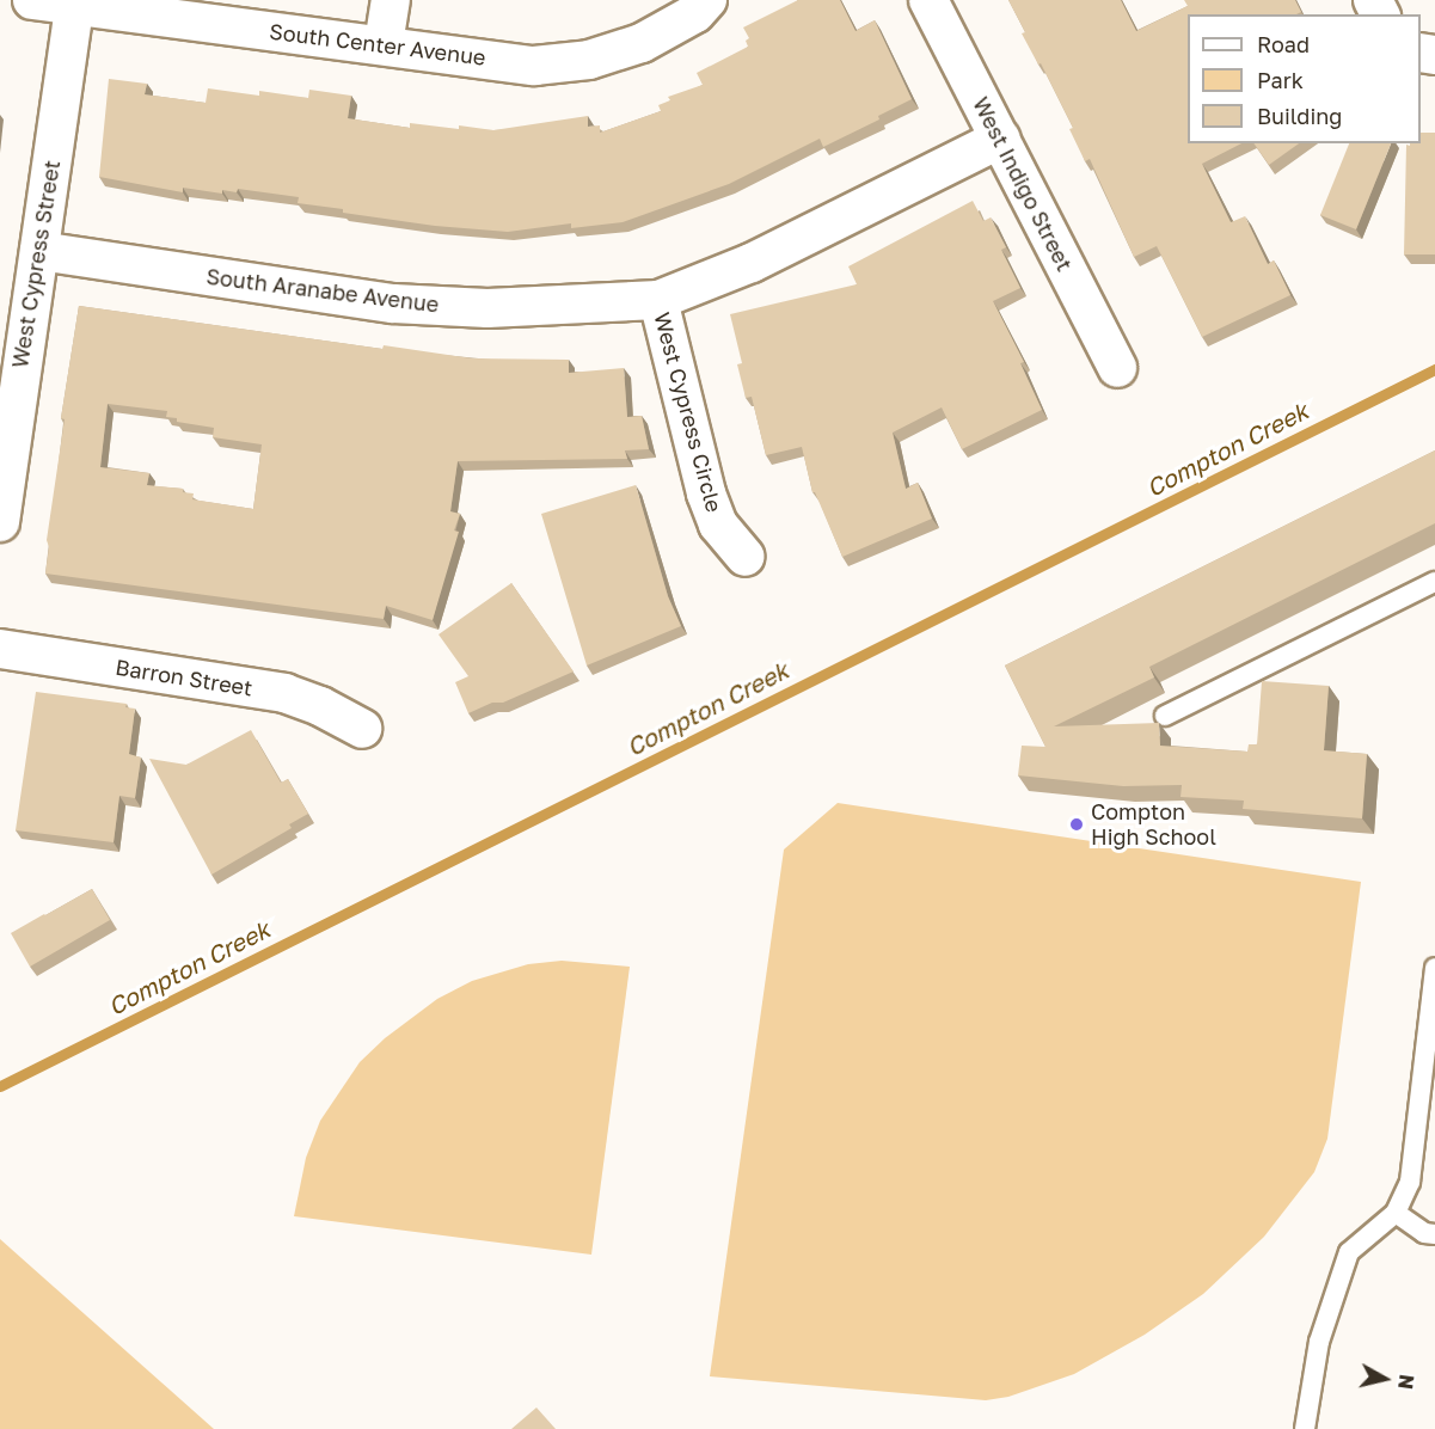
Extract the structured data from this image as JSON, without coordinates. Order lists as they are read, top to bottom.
{
  "streets": {
    "street": [
      "South Center Avenue",
      "West Indigo Street",
      "West Cypress Street",
      "South Aranabe Avenue",
      "West Cypress Circle",
      "Barron Street"
    ]
  },
  "crossings": [
    ["South Center Avenue", "West Cypress Street"],
    ["West Indigo Street", "South Aranabe Avenue"],
    ["West Cypress Street", "South Aranabe Avenue"],
    ["South Aranabe Avenue", "West Cypress Circle"]
  ],
  "water": ["Compton Creek"],
  "places": ["Compton High School"],
  "legend": ["Road", "Park", "Building"],
  "north": "right"
}
